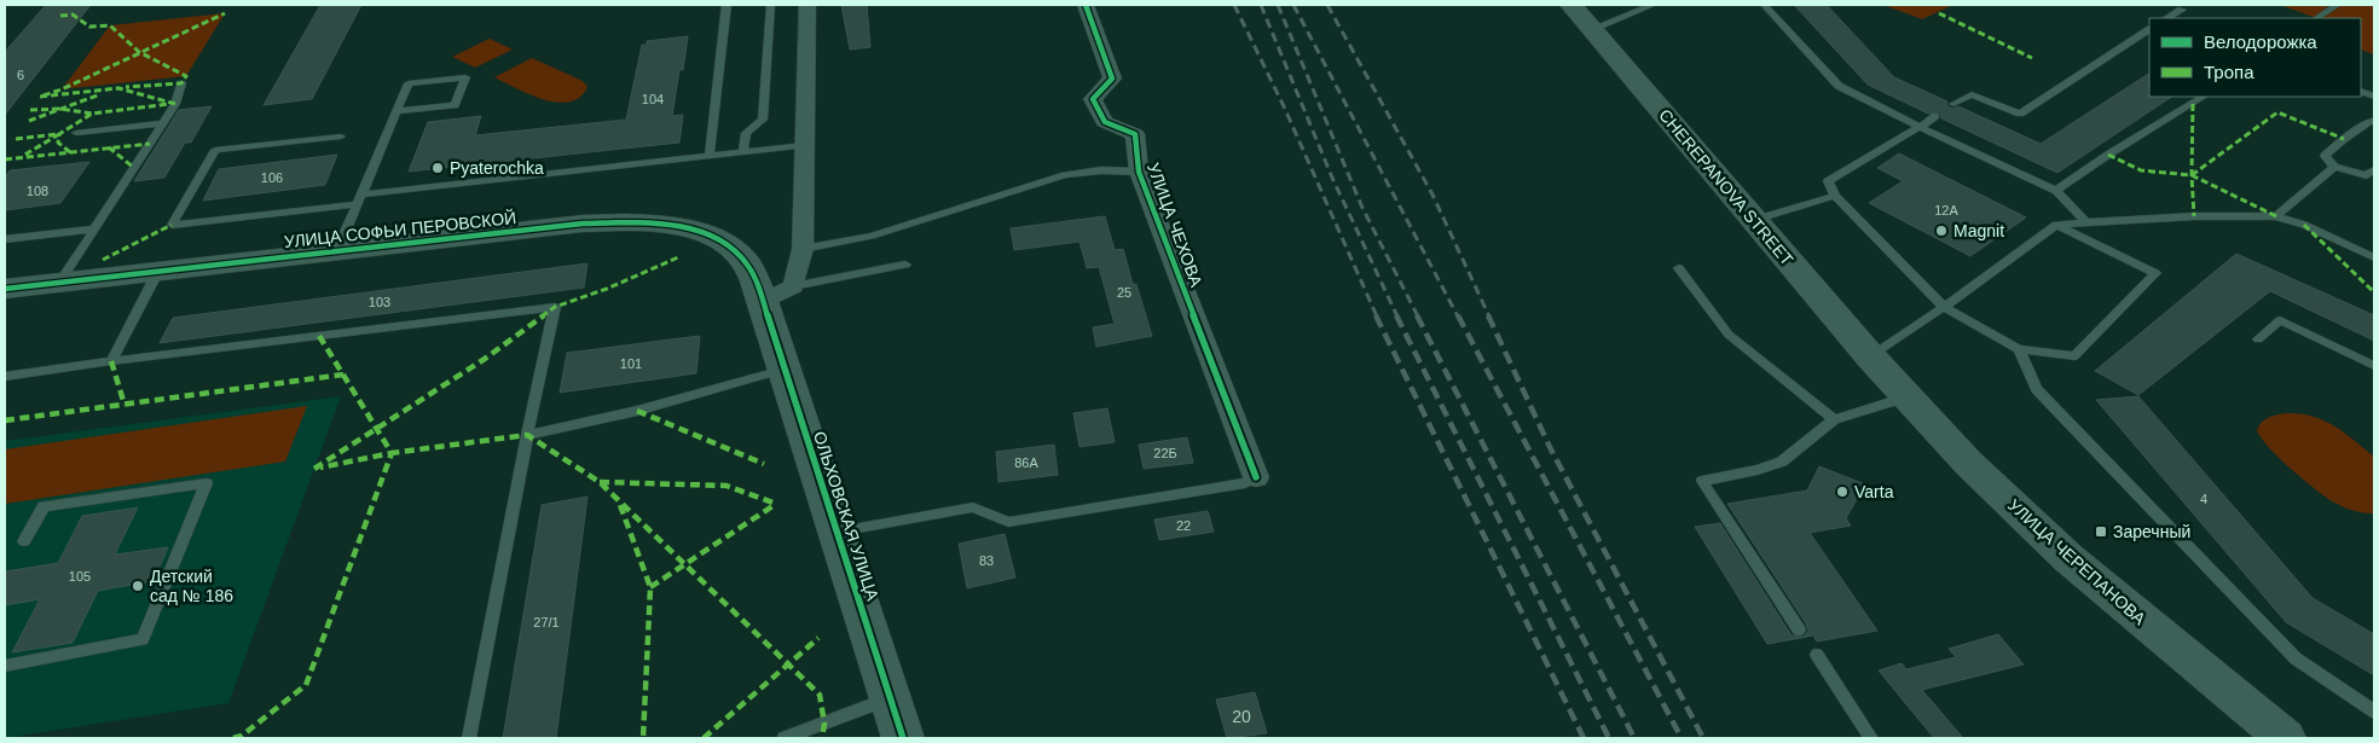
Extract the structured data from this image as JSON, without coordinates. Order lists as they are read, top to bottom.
{
  "streets": {
    "street": [
      "CHEREPANOVA STREET",
      "УЛИЦА ЧЕХОВА",
      "УЛИЦА СОФЬИ ПЕРОВСКОЙ",
      "ОЛЬХОВСКАЯ УЛИЦА",
      "УЛИЦА ЧЕРЕПАНОВА"
    ]
  },
  "crossings": [
    ["CHEREPANOVA STREET", "УЛИЦА ЧЕРЕПАНОВА"],
    ["УЛИЦА СОФЬИ ПЕРОВСКОЙ", "ОЛЬХОВСКАЯ УЛИЦА"]
  ],
  "places": {
    "other": [
      "Pyaterochka",
      "Magnit",
      "Varta",
      "Детский сад № 186"
    ],
    "transit": ["Заречный"]
  },
  "house_numbers": [
    "6",
    "104",
    "106",
    "108",
    "12А",
    "25",
    "103",
    "101",
    "22Б",
    "86А",
    "4",
    "22",
    "83",
    "105",
    "27/1",
    "20"
  ],
  "legend": ["Велодорожка", "Тропа"]
}
